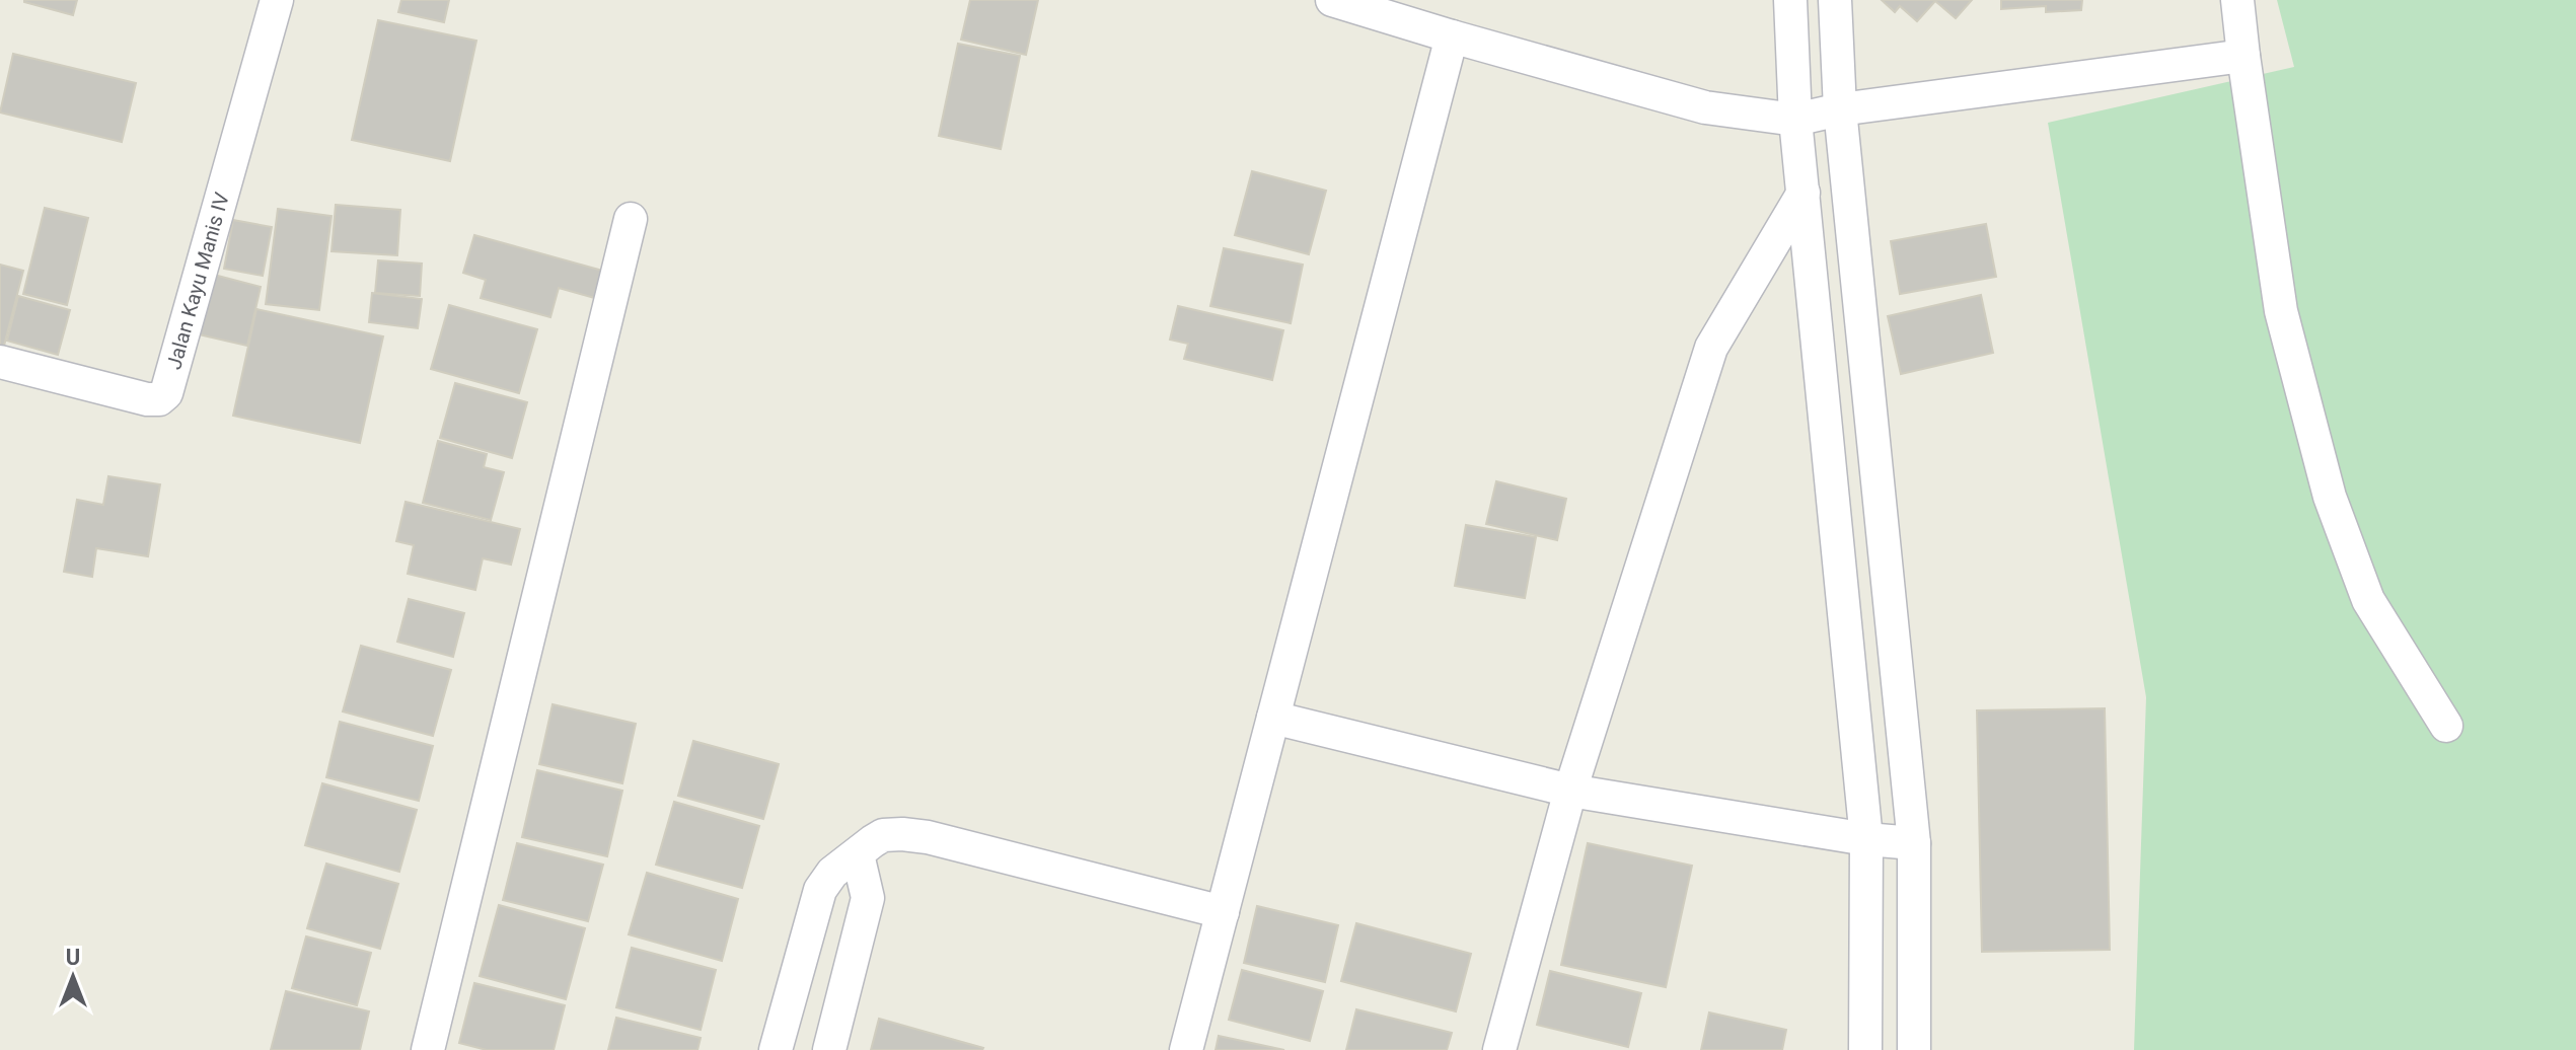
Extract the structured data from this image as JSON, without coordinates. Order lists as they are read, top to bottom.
{
  "streets": {
    "street": ["Jalan Kayu Manis IV"]
  },
  "north": "top"
}
